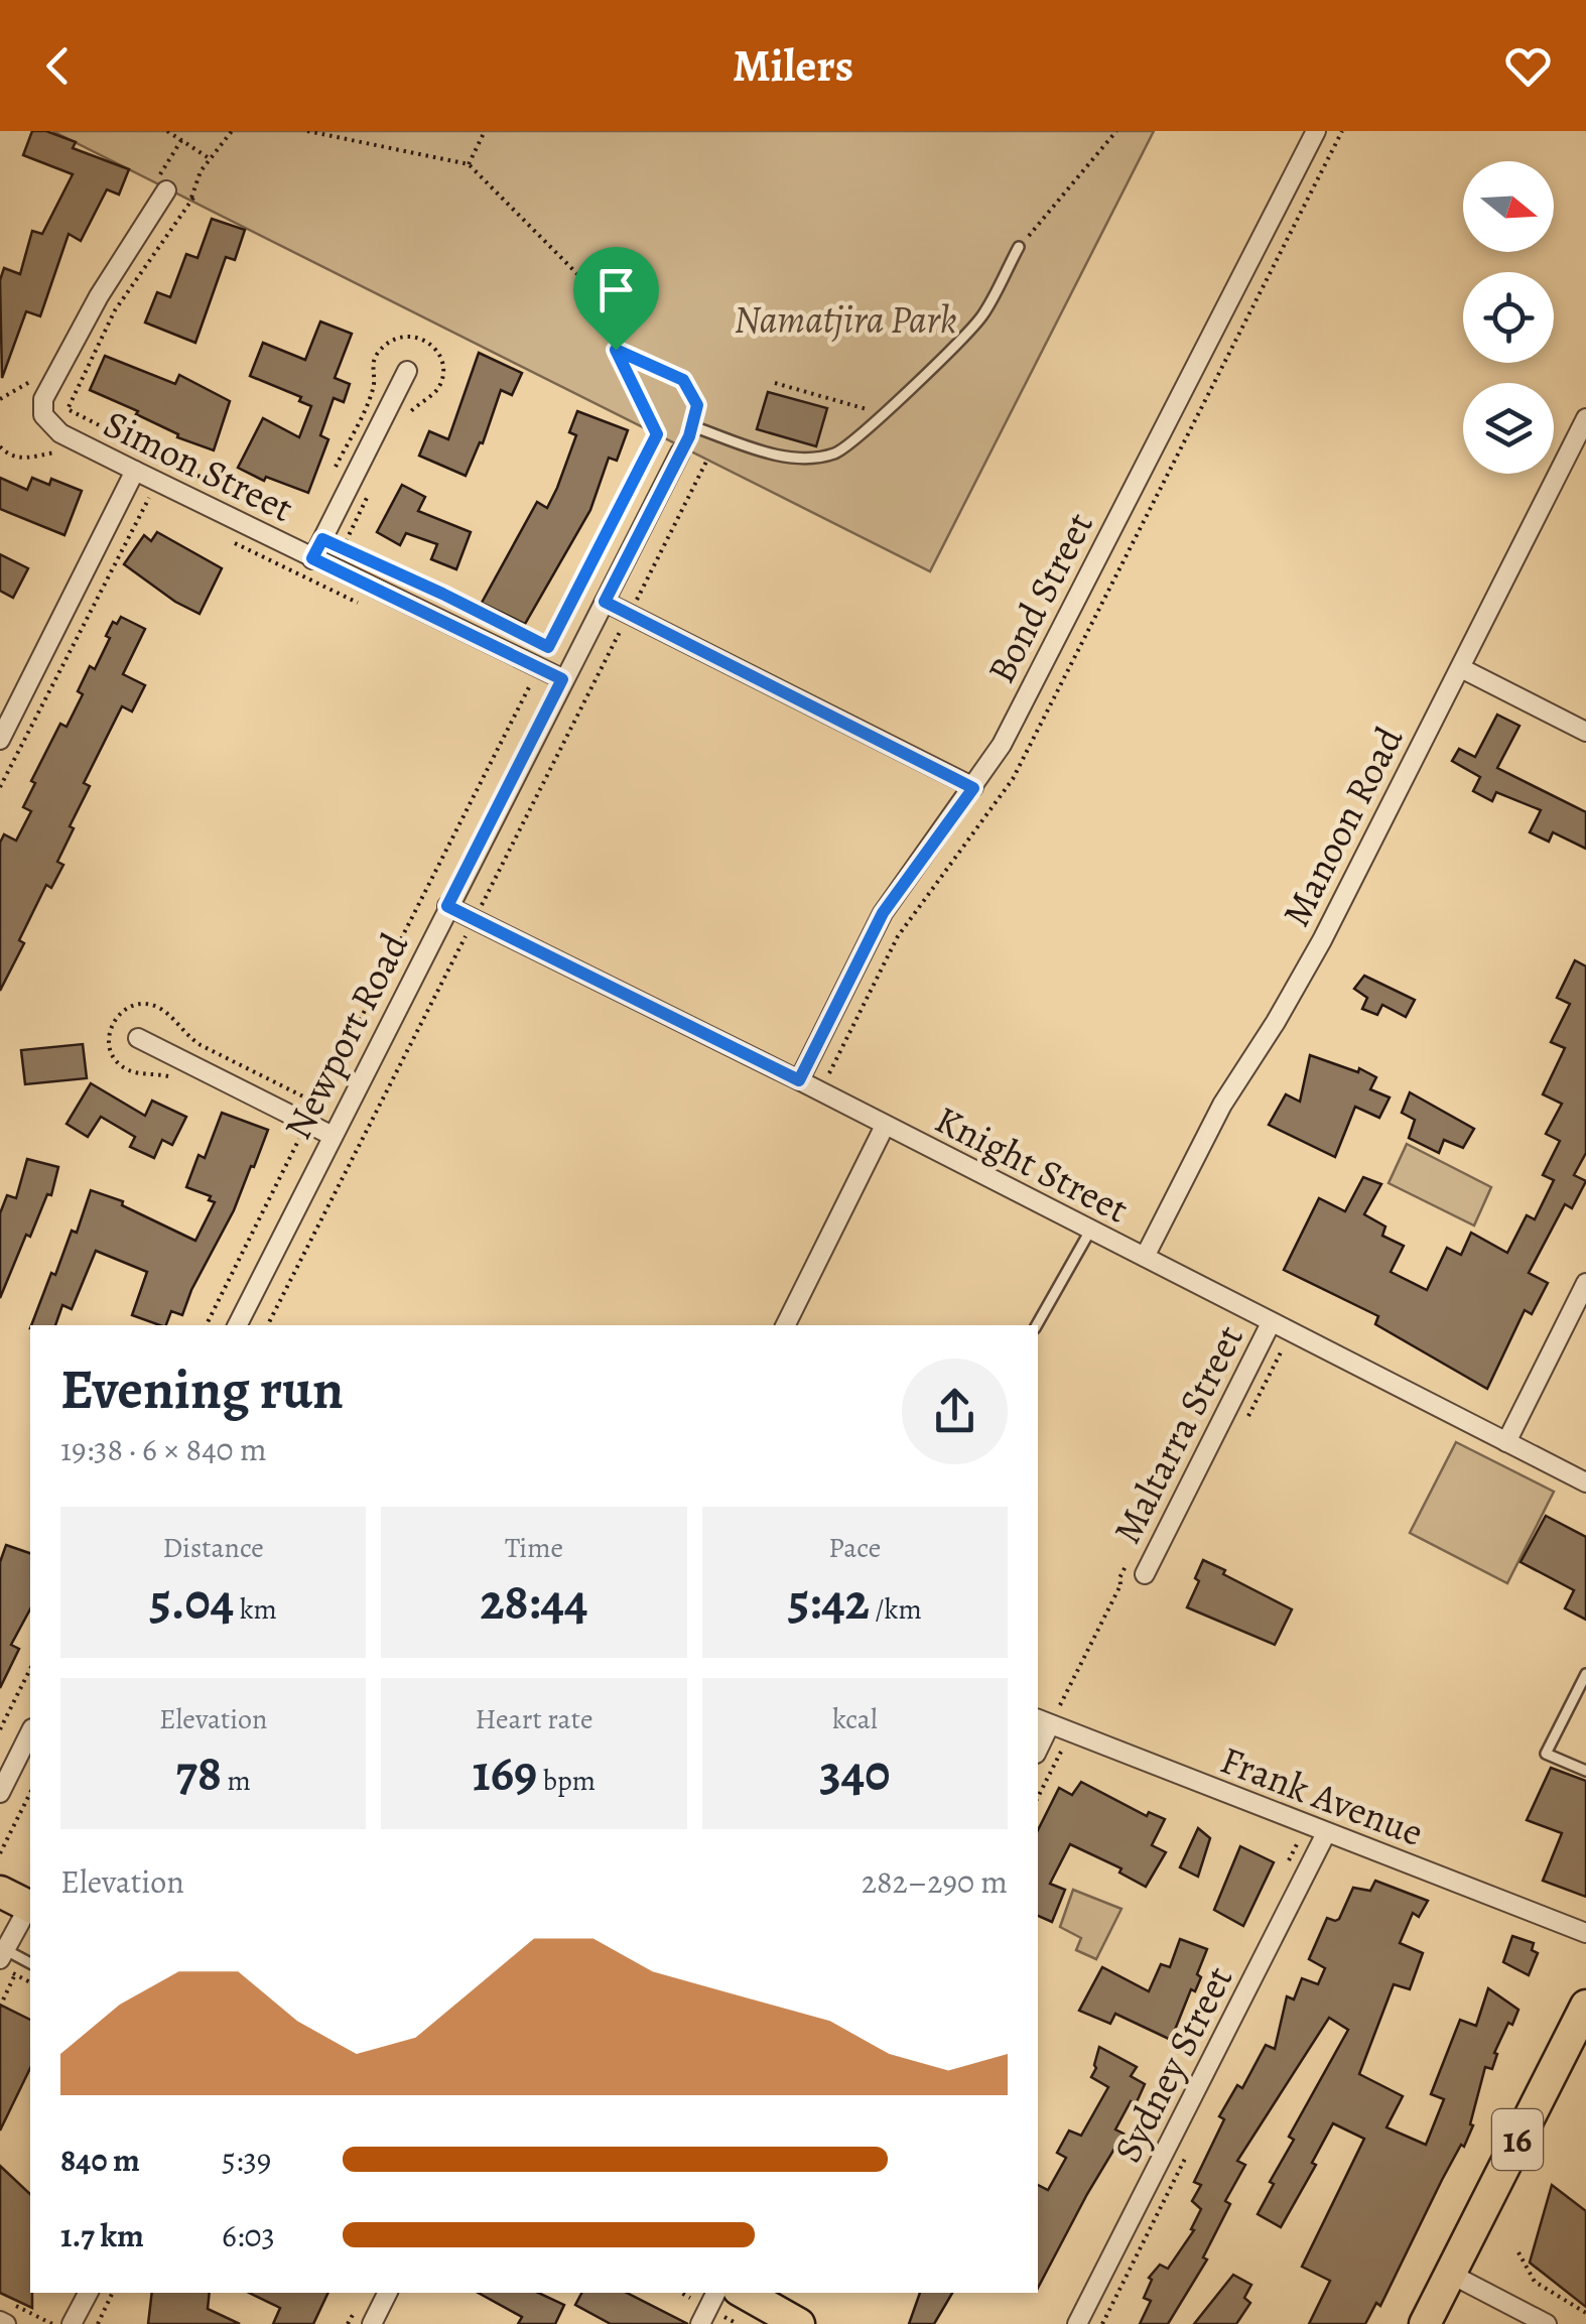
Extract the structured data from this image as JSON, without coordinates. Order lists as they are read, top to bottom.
{
  "streets": {
    "main road": ["16"],
    "street": [
      "Simon Street",
      "Bond Street",
      "Manoon Road",
      "Newport Road",
      "Knight Street",
      "Maltarra Street",
      "Frank Avenue",
      "Sydney Street"
    ]
  },
  "crossings": [
    ["Simon Street", "Newport Road"],
    ["Bond Street", "Knight Street"],
    ["Manoon Road", "Knight Street"],
    ["Newport Road", "Knight Street"],
    ["Knight Street", "Maltarra Street"],
    ["Frank Avenue", "Sydney Street"]
  ],
  "parks": ["Namatjira Park"],
  "north": "right",
  "page": {
    "header": "Milers",
    "heading": ["Evening run", "19:38 · 6 × 840 m"],
    "stats": [
      ["Distance", "5.04 km"],
      ["Time", "28:44"],
      ["Pace", "5:42 /km"],
      ["Elevation", "78 m"],
      ["Heart rate", "169 bpm"],
      ["kcal", "340"]
    ],
    "chart": ["Elevation", "282–290 m"],
    "list": [
      {
        "name": "840 m",
        "note": "5:39"
      },
      {
        "name": "1.7 km",
        "note": "6:03"
      }
    ]
  }
}
